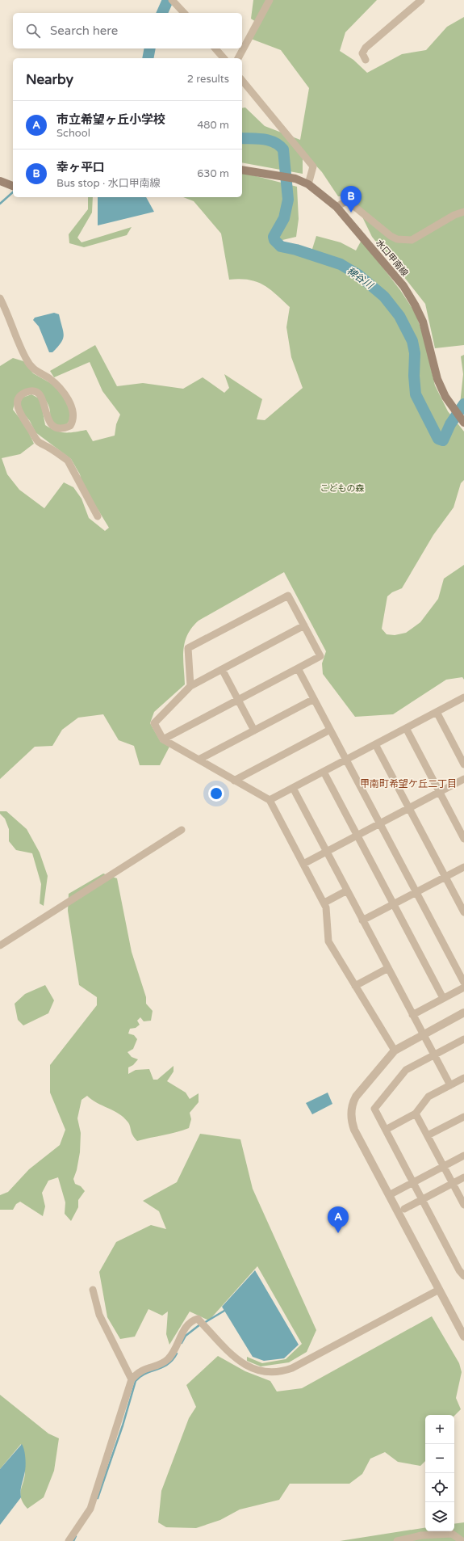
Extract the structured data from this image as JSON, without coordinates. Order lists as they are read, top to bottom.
{
  "streets": {
    "main road": ["水口甲南線"]
  },
  "districts": ["甲南町希望ケ丘二丁目"],
  "water": ["稗谷川"],
  "parks": ["こどもの森"],
  "page": {
    "search": "Search here",
    "heading": ["Nearby", "2 results"],
    "list": [
      {
        "mark": "A",
        "name": "市立希望ヶ丘小学校",
        "note": "School",
        "value": "480 m"
      },
      {
        "mark": "B",
        "name": "幸ヶ平口",
        "note": "Bus stop · 水口甲南線",
        "value": "630 m"
      }
    ],
    "pins": ["B", "A"],
    "map_buttons": ["+", "−"]
  }
}
